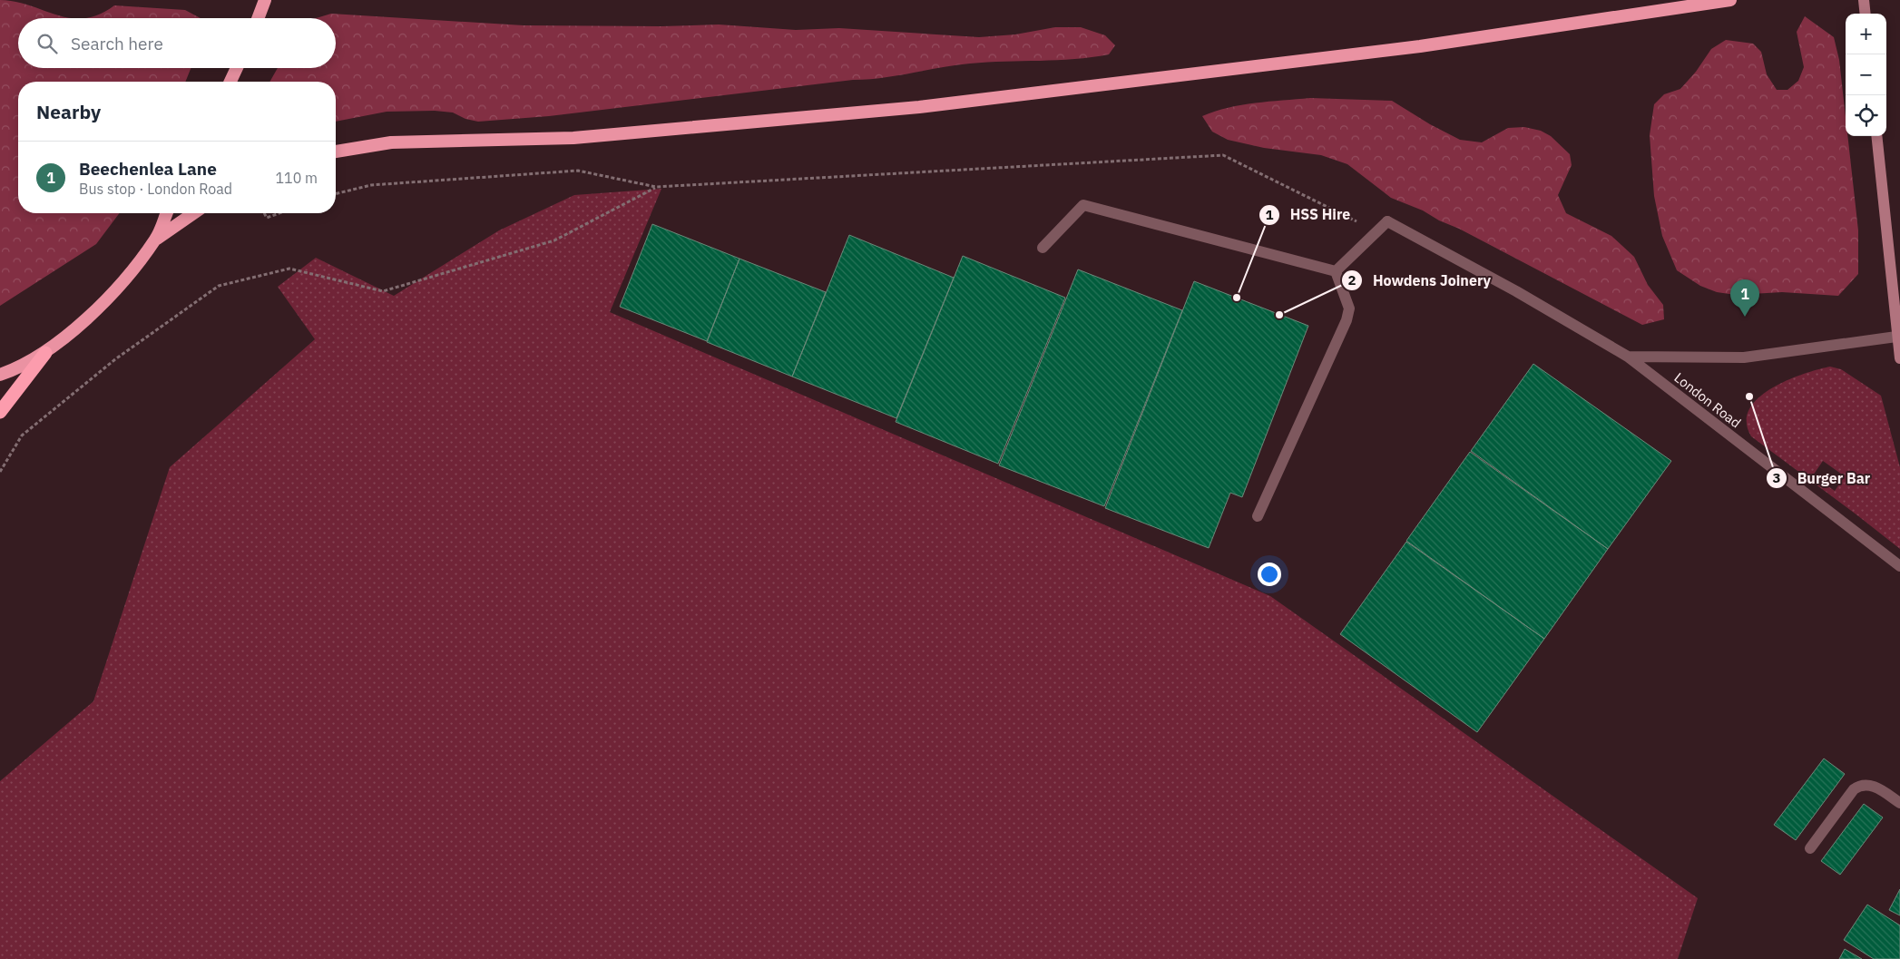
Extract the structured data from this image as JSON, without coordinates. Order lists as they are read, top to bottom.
{
  "streets": {
    "street": ["London Road"]
  },
  "places": ["HSS Hire", "Howdens Joinery", "Burger Bar"],
  "page": {
    "map_buttons": ["+", "−"],
    "search": "Search here",
    "heading": "Nearby",
    "list": [
      {
        "mark": "1",
        "name": "Beechenlea Lane",
        "note": "Bus stop · London Road",
        "value": "110 m"
      }
    ],
    "pins": "1"
  }
}
